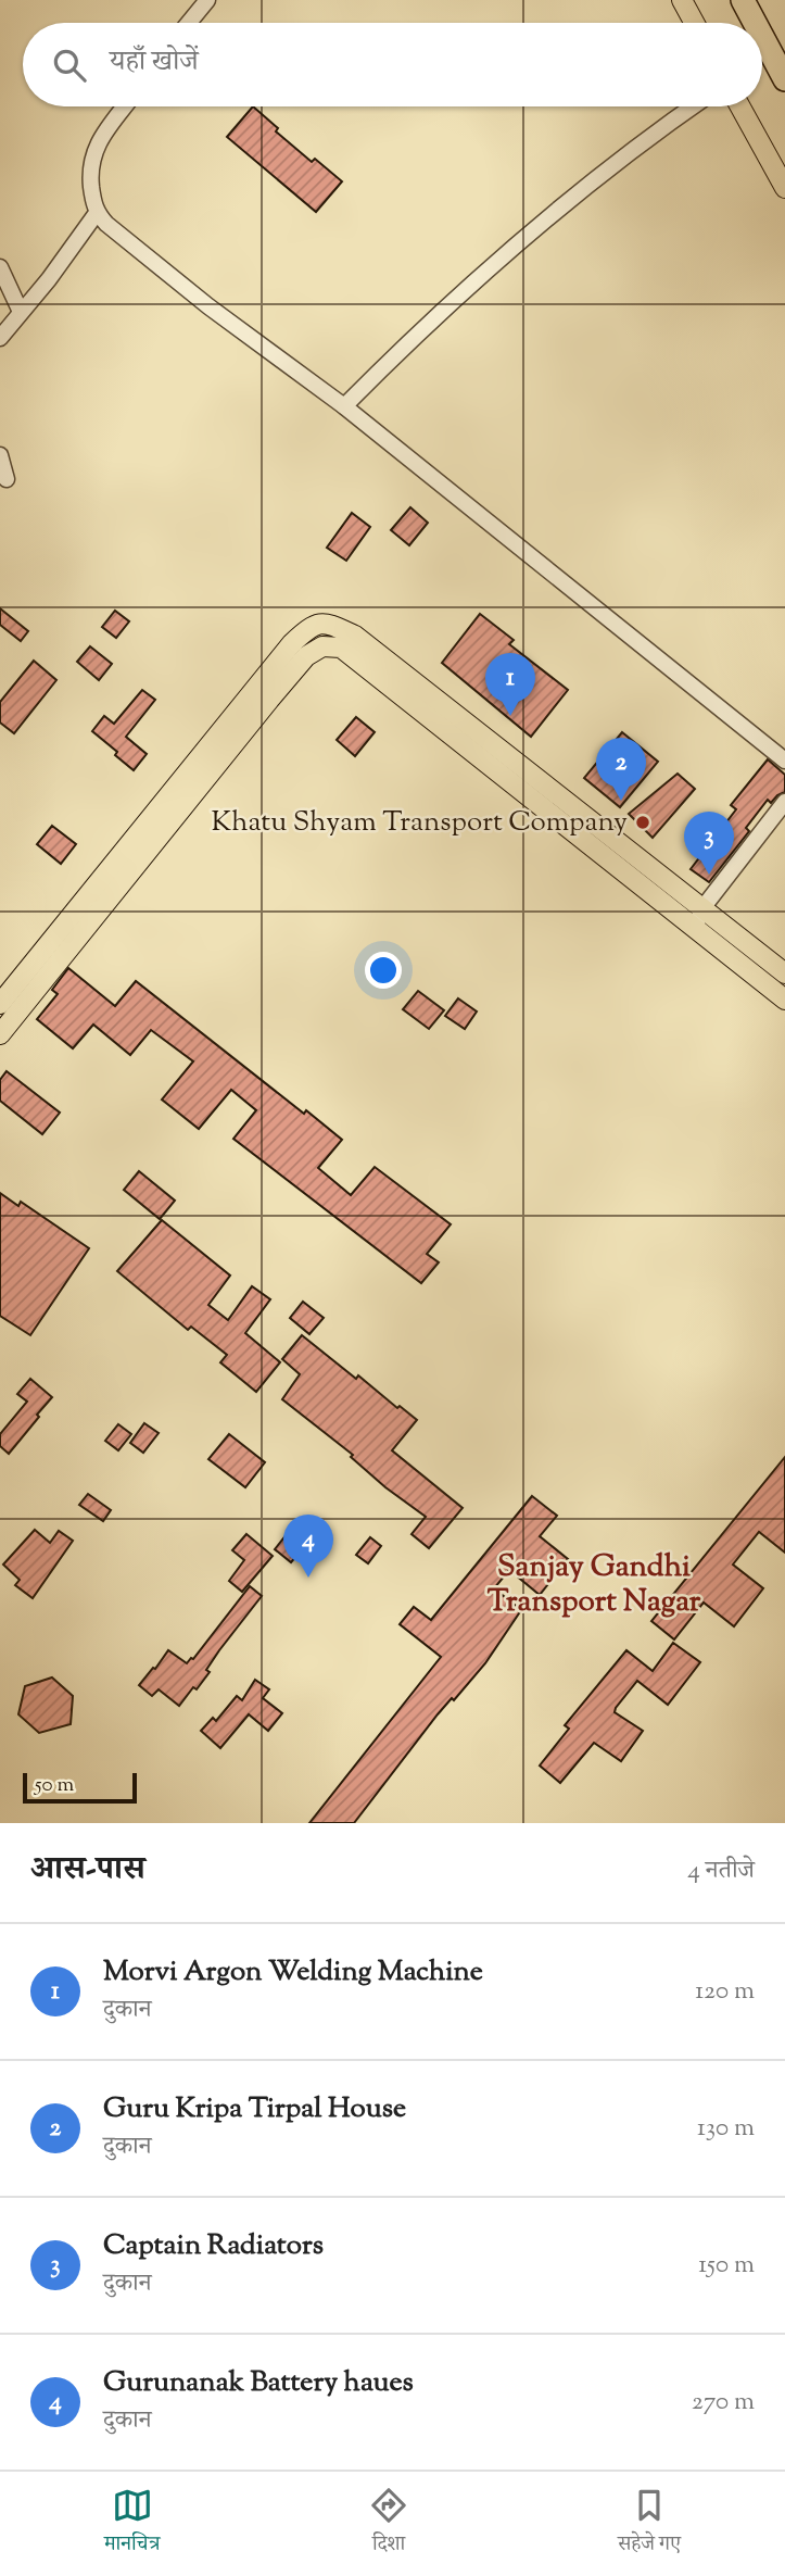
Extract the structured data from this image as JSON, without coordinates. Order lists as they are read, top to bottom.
{
  "districts": ["Sanjay Gandhi Transport Nagar"],
  "places": ["Khatu Shyam Transport Company"],
  "scale_bar": "50 m",
  "page": {
    "search": "यहाँ खोजें",
    "pins": [
      "1",
      "2",
      "3",
      "4"
    ],
    "scale": "50 m",
    "heading": ["आस-पास", "4 नतीजे"],
    "list": [
      {
        "mark": "1",
        "name": "Morvi Argon Welding Machine",
        "note": "दुकान",
        "value": "120 m"
      },
      {
        "mark": "2",
        "name": "Guru Kripa Tirpal House",
        "note": "दुकान",
        "value": "130 m"
      },
      {
        "mark": "3",
        "name": "Captain Radiators",
        "note": "दुकान",
        "value": "150 m"
      },
      {
        "mark": "4",
        "name": "Gurunanak Battery haues",
        "note": "दुकान",
        "value": "270 m"
      }
    ],
    "nav": ["मानचित्र", "दिशा", "सहेजे गए"]
  }
}
